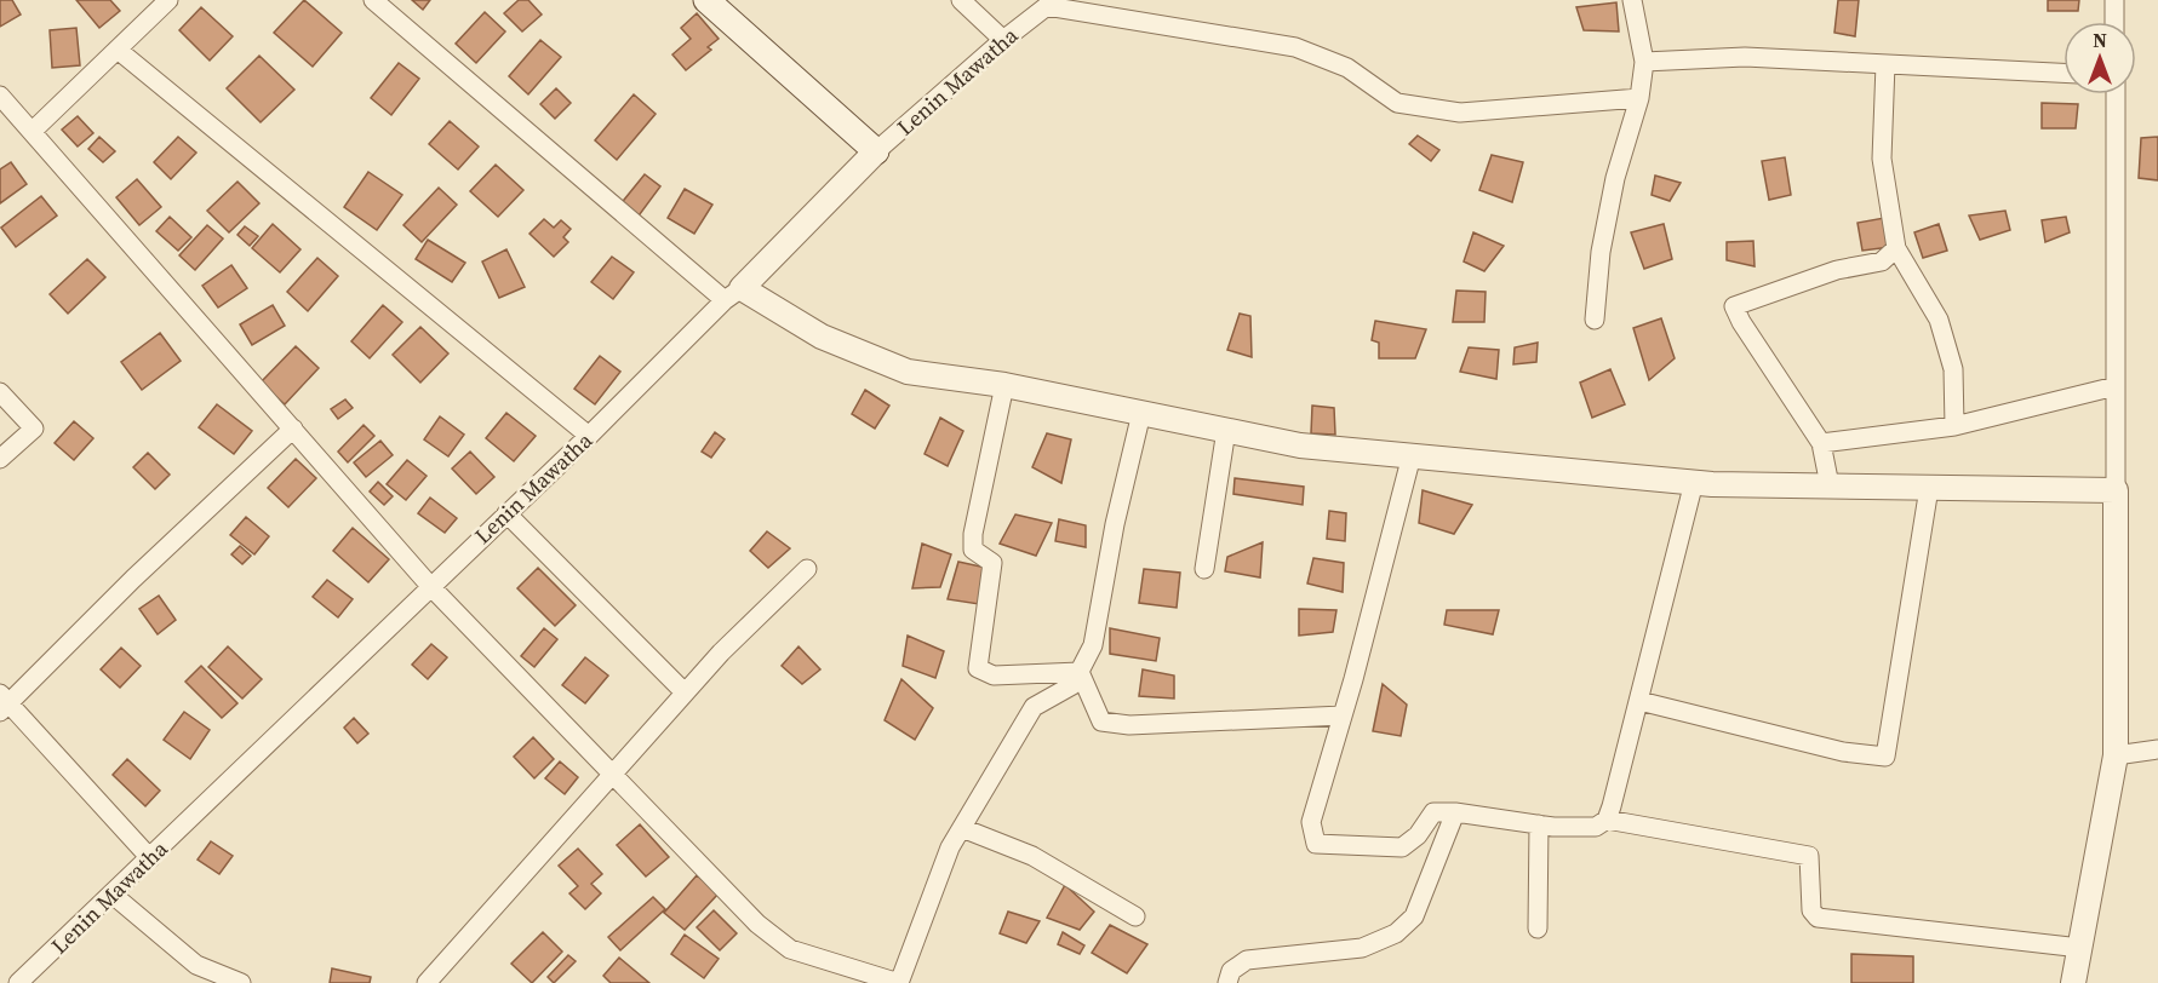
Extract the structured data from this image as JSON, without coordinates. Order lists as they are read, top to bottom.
{
  "streets": {
    "street": ["Lenin Mawatha"]
  },
  "north": "top"
}
